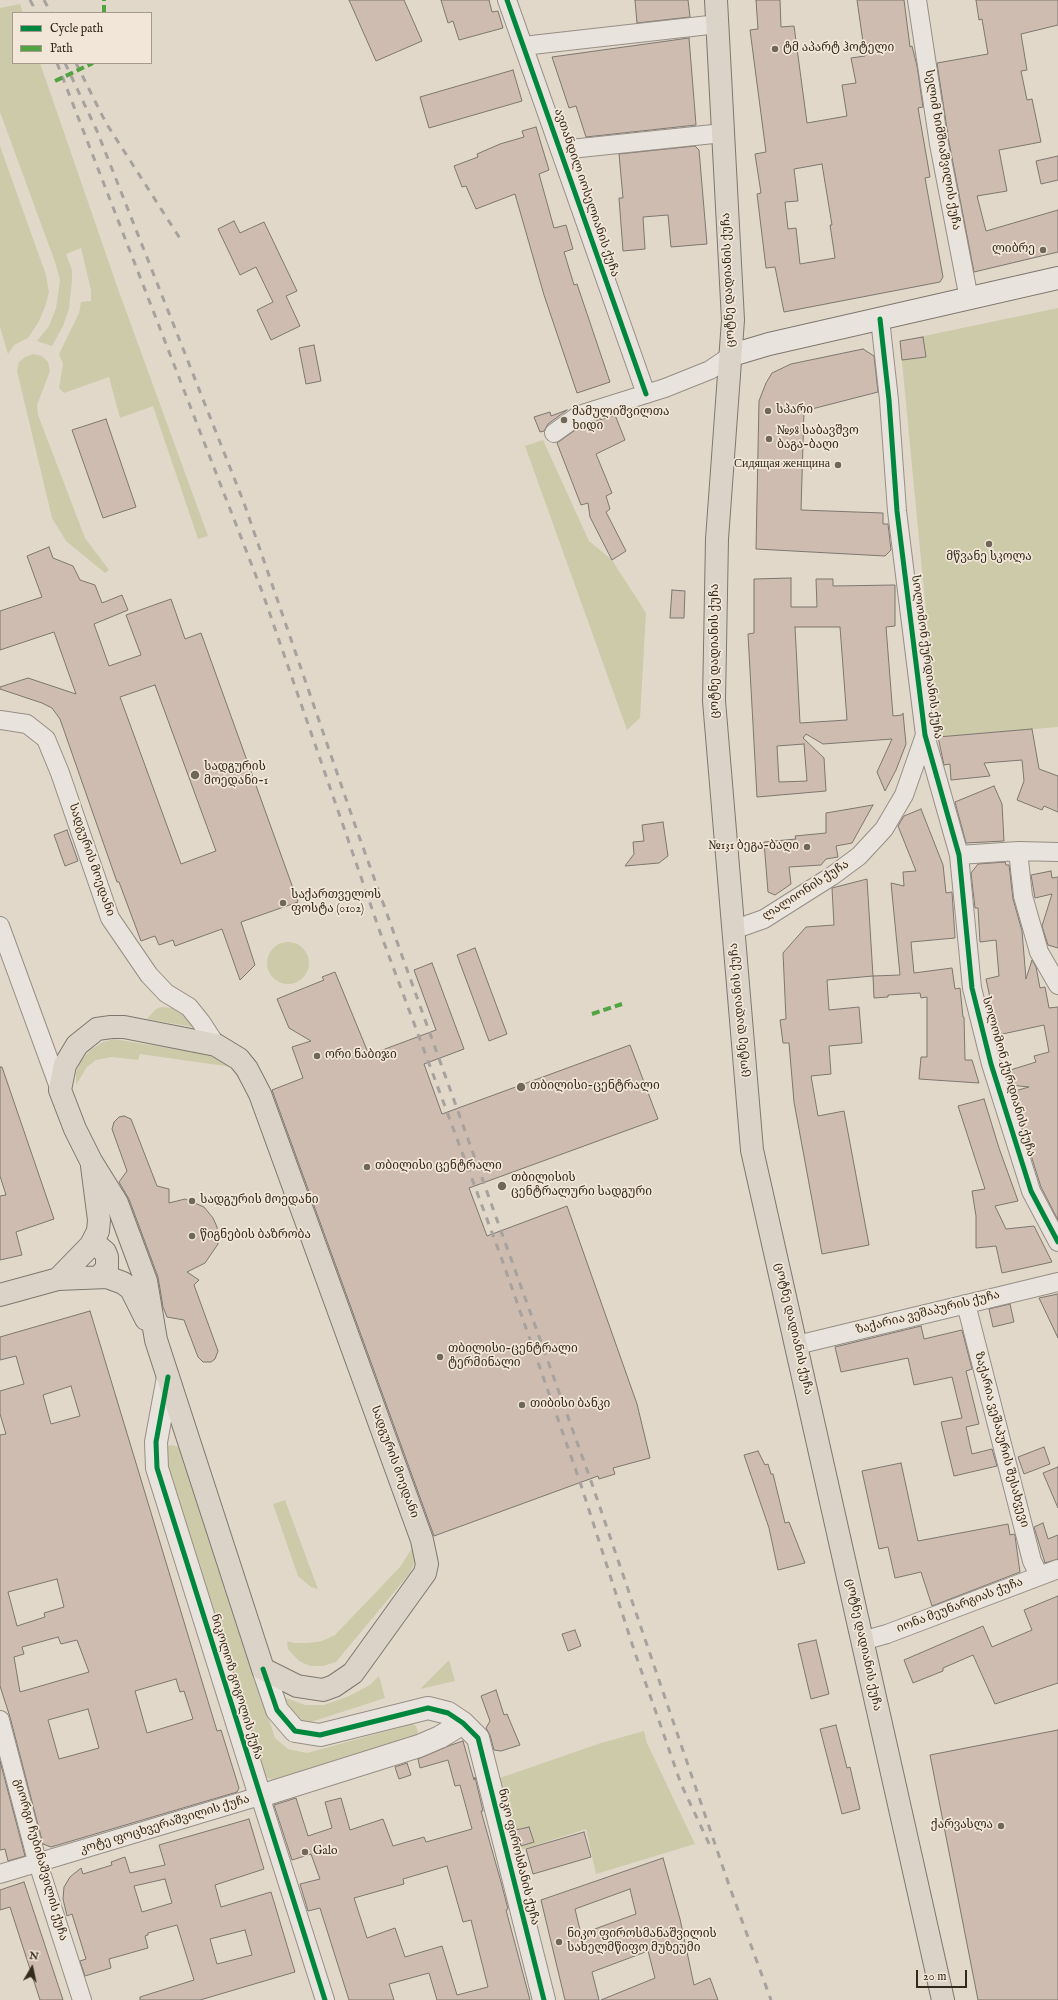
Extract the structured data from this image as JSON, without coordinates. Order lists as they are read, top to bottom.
{
  "streets": {
    "main road": ["ცოტნე დადიანის ქუჩა", "სადგურის მოედანი"],
    "street": [
      "სელიმ ხიმშიაშვილის ქუჩა",
      "ავთანდილ იოსელიანის ქუჩა",
      "სოლომონ ქურდიანის ქუჩა",
      "ლალიონის ქუჩა",
      "ზაქარია ვეშაპურის ქუჩა",
      "ზაქარია ვეშაპურის შესახვევი",
      "იონა მეუნარგიას ქუჩა",
      "ნიკოლოზ გოგოლის ქუჩა",
      "კოტე ფოცხვერაშვილის ქუჩა",
      "ნიკო ფიროსმანის ქუჩა",
      "გიორგი ჩუბინაშვილის ქუჩა"
    ]
  },
  "crossings": [
    ["ცოტნე დადიანის ქუჩა", "ლალიონის ქუჩა"],
    ["ცოტნე დადიანის ქუჩა", "ზაქარია ვეშაპურის ქუჩა"],
    ["ცოტნე დადიანის ქუჩა", "იონა მეუნარგიას ქუჩა"],
    ["სოლომონ ქურდიანის ქუჩა", "ლალიონის ქუჩა"],
    ["ზაქარია ვეშაპურის ქუჩა", "ზაქარია ვეშაპურის შესახვევი"],
    ["ზაქარია ვეშაპურის შესახვევი", "იონა მეუნარგიას ქუჩა"],
    ["ნიკოლოზ გოგოლის ქუჩა", "კოტე ფოცხვერაშვილის ქუჩა"],
    ["კოტე ფოცხვერაშვილის ქუჩა", "ნიკო ფიროსმანის ქუჩა"],
    ["კოტე ფოცხვერაშვილის ქუჩა", "გიორგი ჩუბინაშვილის ქუჩა"]
  ],
  "places": [
    "ტმ აპარტ ჰოტელი",
    "ლიბრე",
    "სპარი",
    "მამულიშვილთა ხიდი",
    "№98 საბავშვო ბაგა-ბაღი",
    "Сидящая женщина",
    "მწვანე სკოლა",
    "სადგურის მოედანი-1",
    "№131 ბეგა-ბაღი",
    "საქართველოს ფოსტა (0102)",
    "ორი ნაბიჯი",
    "თბილისი-ცენტრალი",
    "თბილისი ცენტრალი",
    "თბილისის ცენტრალური სადგური",
    "სადგურის მოედანი",
    "წიგნების ბაზრობა",
    "თბილისი-ცენტრალი ტერმინალი",
    "თიბისი ბანკი",
    "ქარვასლა",
    "Galo",
    "ნიკო ფიროსმანაშვილის სახელმწიფო მუზეუმი"
  ],
  "legend": ["Cycle path", "Path"],
  "scale_bar": "20 m",
  "north": "top"
}
